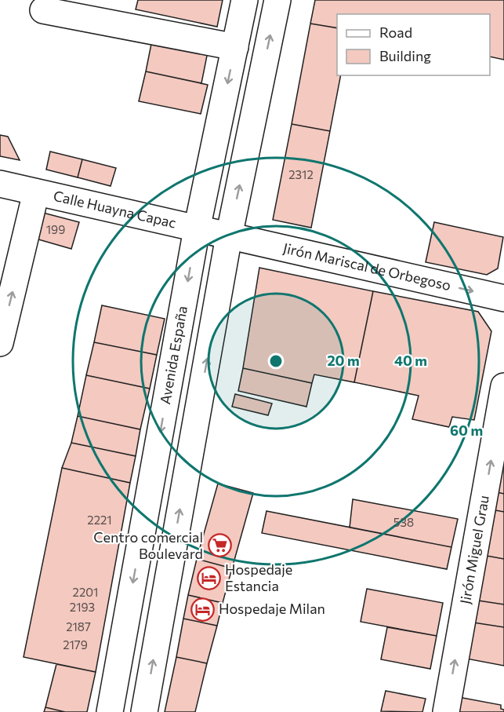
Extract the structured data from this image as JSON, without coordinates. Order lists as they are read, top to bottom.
{
  "streets": {
    "main road": [
      "Calle Huayna Capac",
      "Jirón Mariscal de Orbegoso",
      "Avenida España",
      "Jirón Miguel Grau"
    ]
  },
  "crossings": [
    ["Calle Huayna Capac", "Jirón Mariscal de Orbegoso"],
    ["Calle Huayna Capac", "Avenida España"]
  ],
  "one_way": ["Jirón Mariscal de Orbegoso", "Jirón Miguel Grau"],
  "places": {
    "supermarket": ["Centro comercial Boulevard"],
    "hotel": ["Hospedaje Estancia", "Hospedaje Milan"]
  },
  "house_numbers": [
    "2312",
    "199",
    "2221",
    "538",
    "2201",
    "2193",
    "2187",
    "2179"
  ],
  "legend": ["Road", "Building"],
  "rings": ["20 m", "40 m", "60 m"]
}
